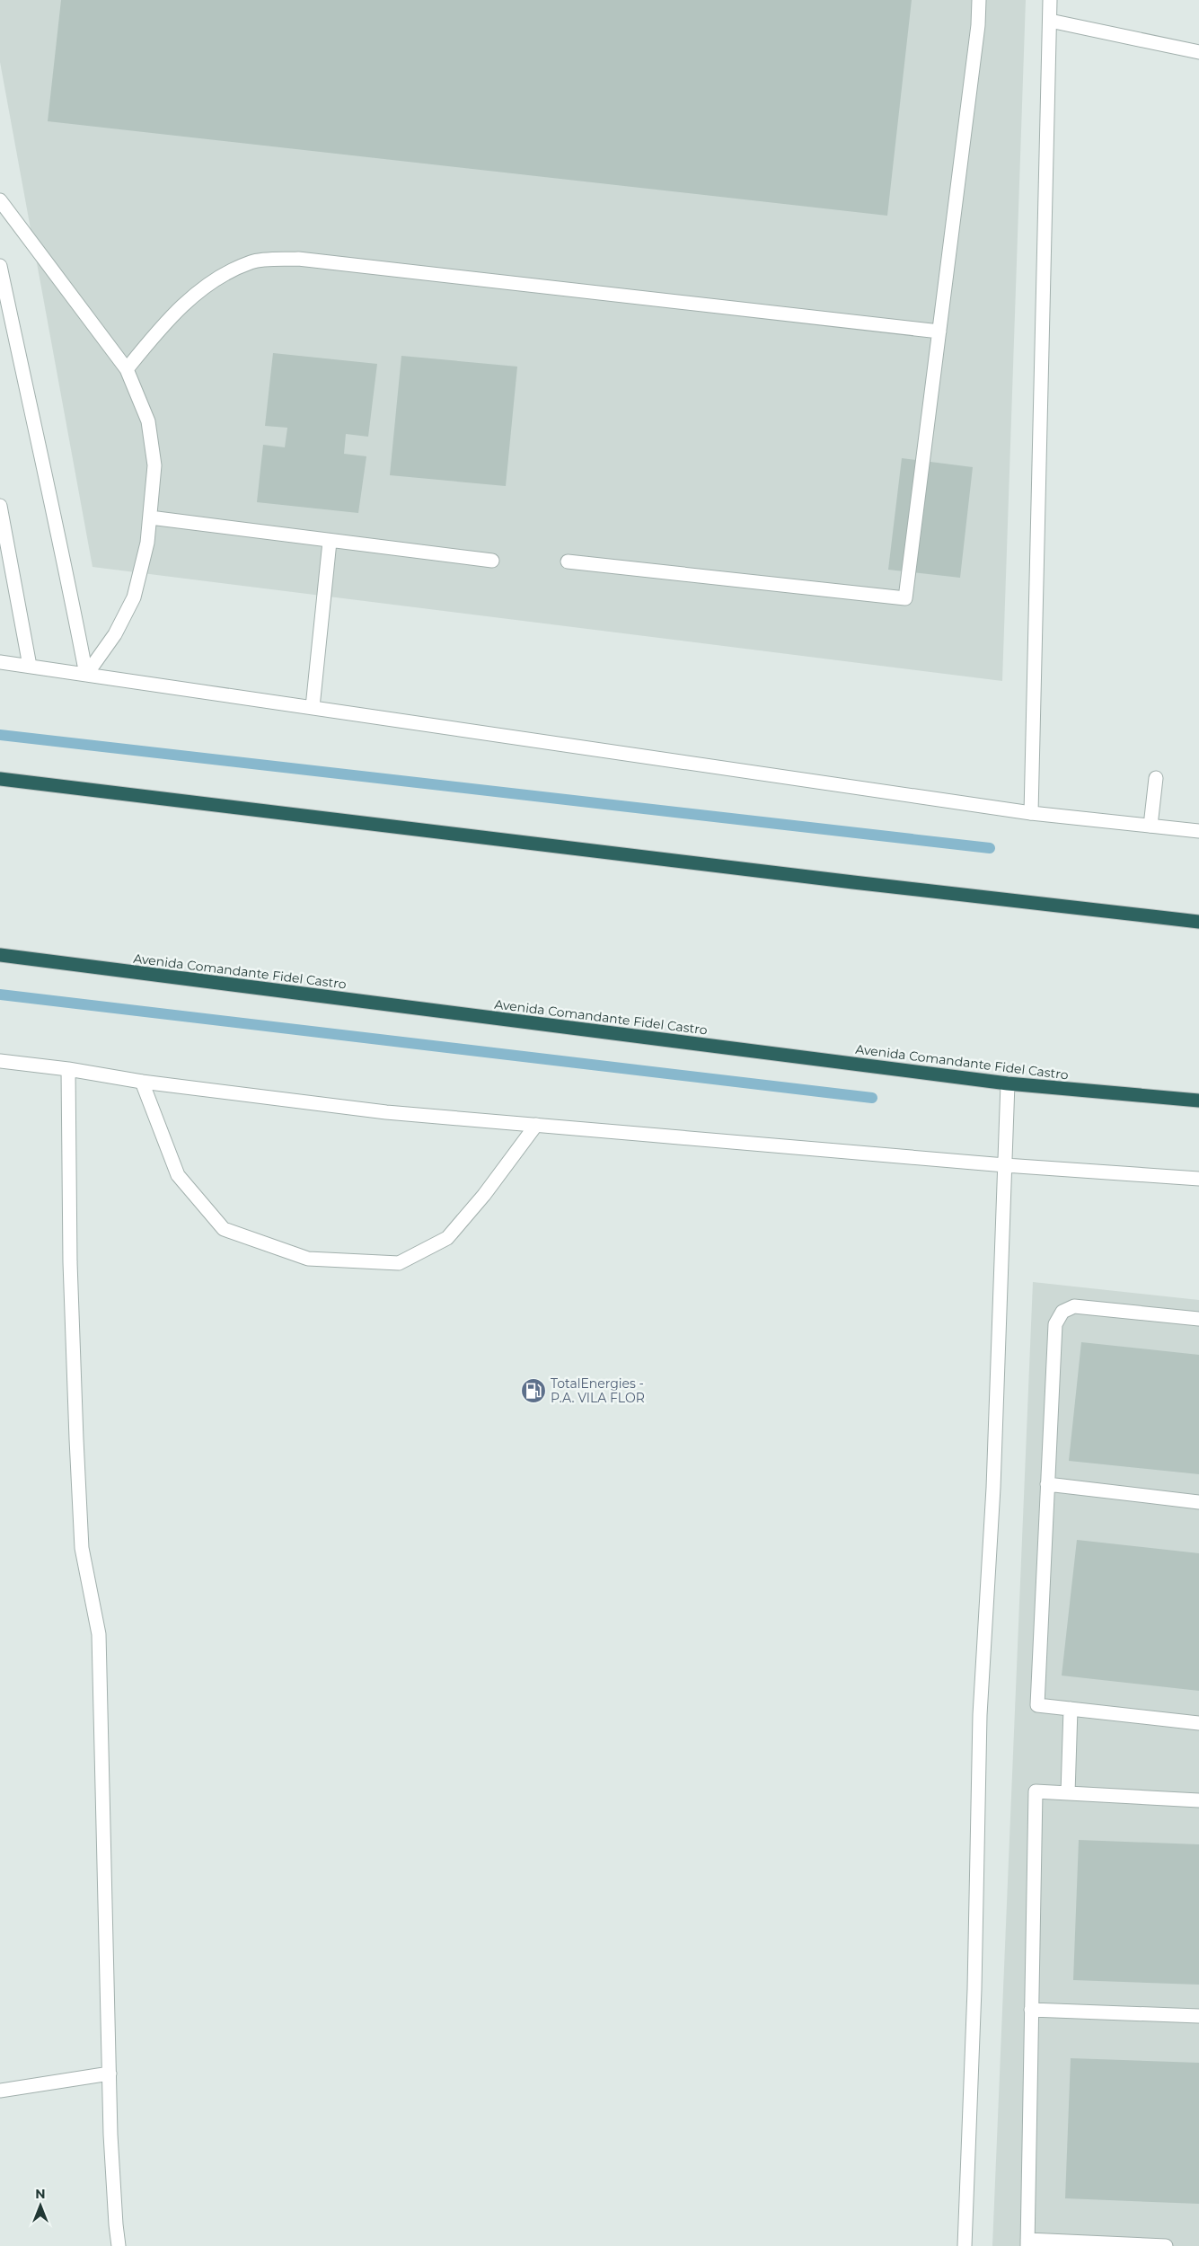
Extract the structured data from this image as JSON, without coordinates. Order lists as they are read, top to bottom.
{
  "streets": {
    "highway": ["Avenida Comandante Fidel Castro"]
  },
  "places": {
    "fuel station": ["TotalEnergies - P.A. VILA FLOR"]
  },
  "north": "top"
}
